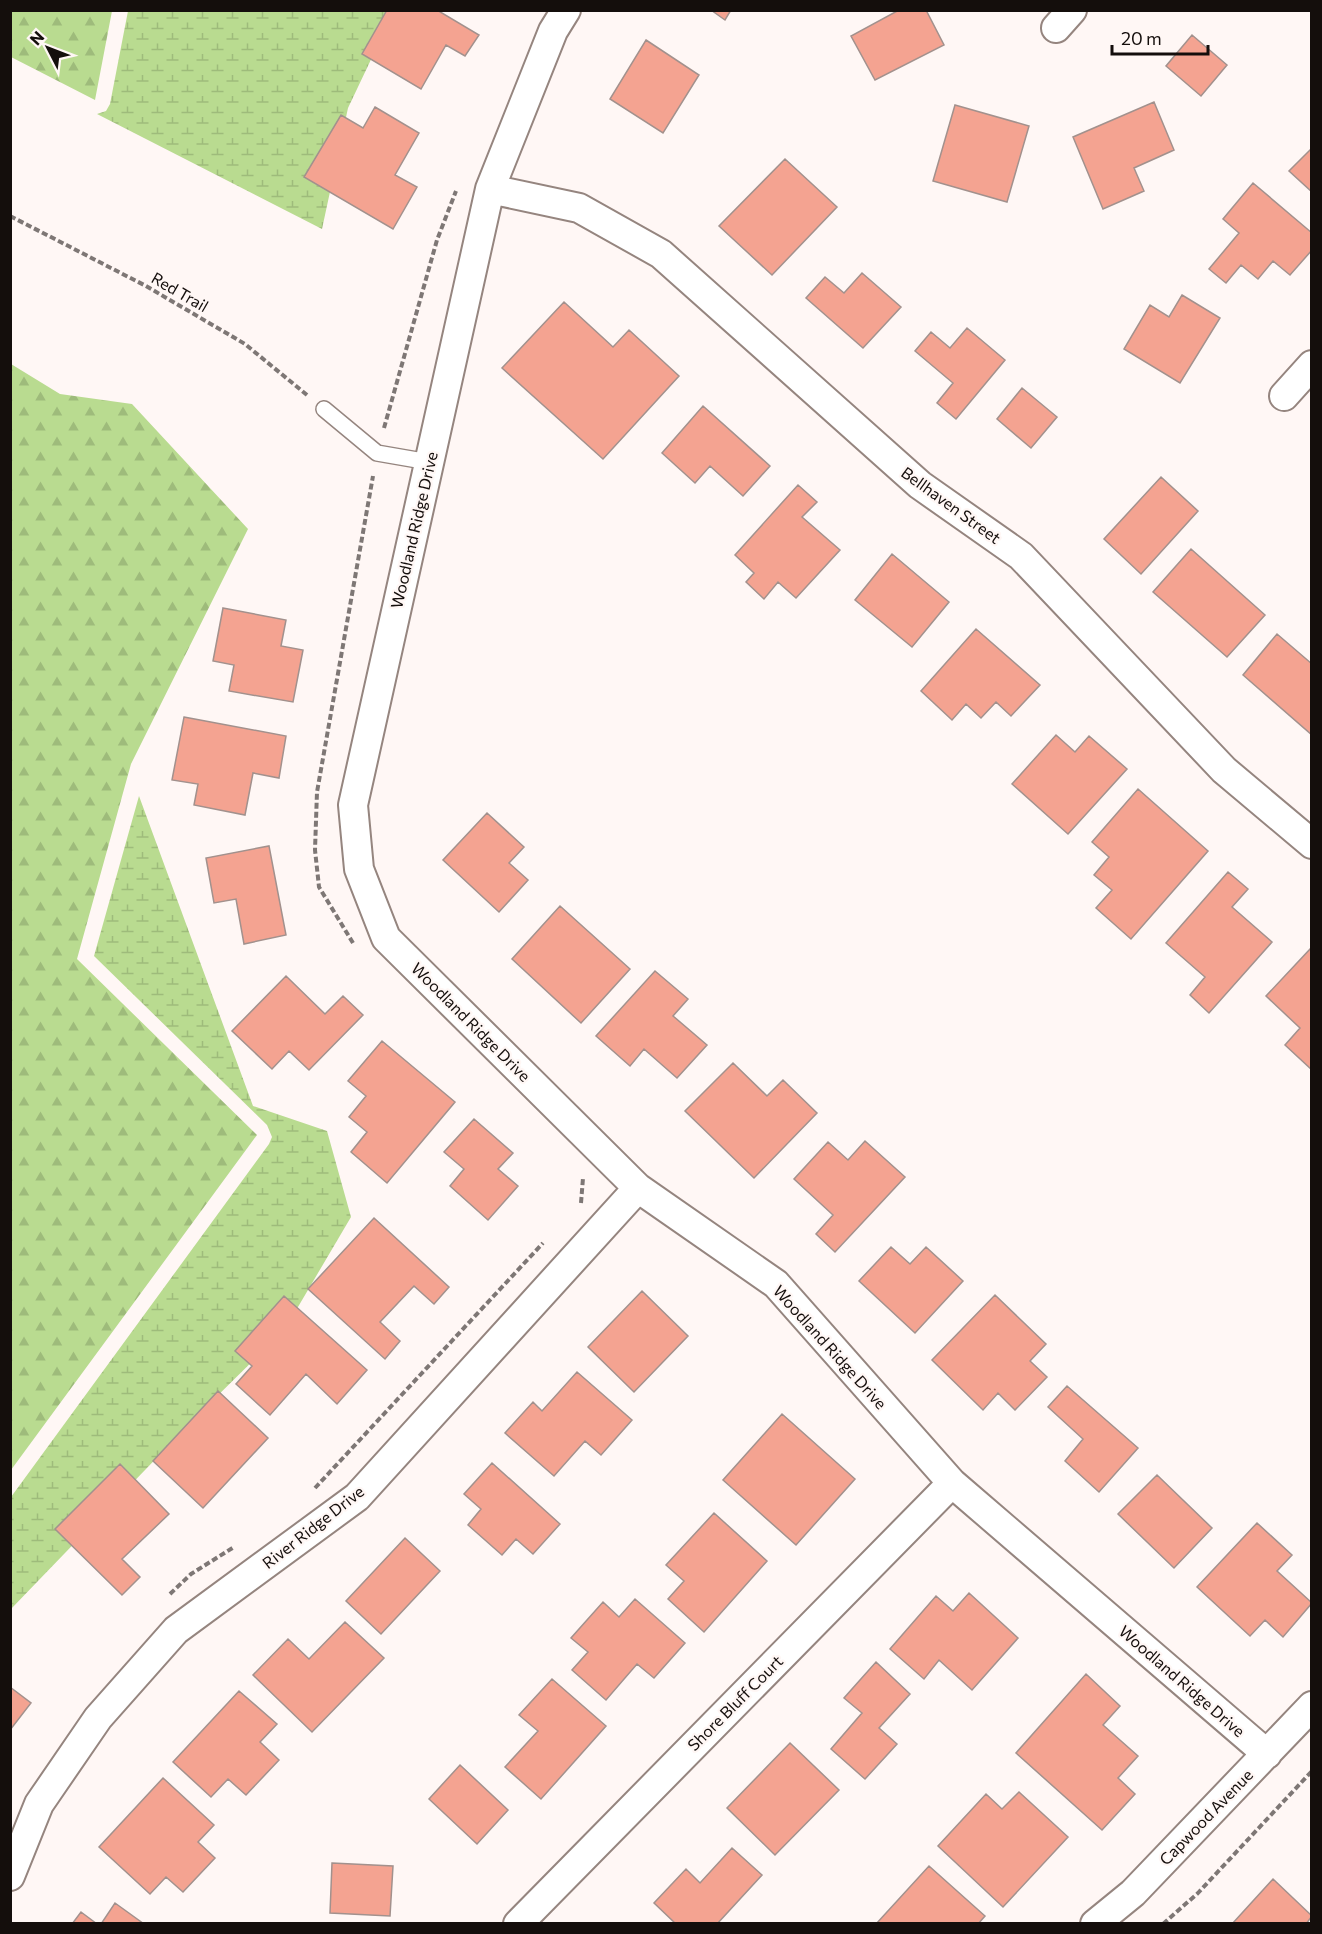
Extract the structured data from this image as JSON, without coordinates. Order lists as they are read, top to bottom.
{
  "streets": {
    "street": [
      "Bellhaven Street",
      "Woodland Ridge Drive",
      "River Ridge Drive",
      "Shore Bluff Court",
      "Capwood Avenue"
    ],
    "path": ["Red Trail"]
  },
  "crossings": [
    ["Bellhaven Street", "Woodland Ridge Drive"],
    ["Woodland Ridge Drive", "River Ridge Drive"],
    ["Woodland Ridge Drive", "Shore Bluff Court"],
    ["Woodland Ridge Drive", "Capwood Avenue"]
  ],
  "scale_bar": "20 m",
  "north": "top left"
}
